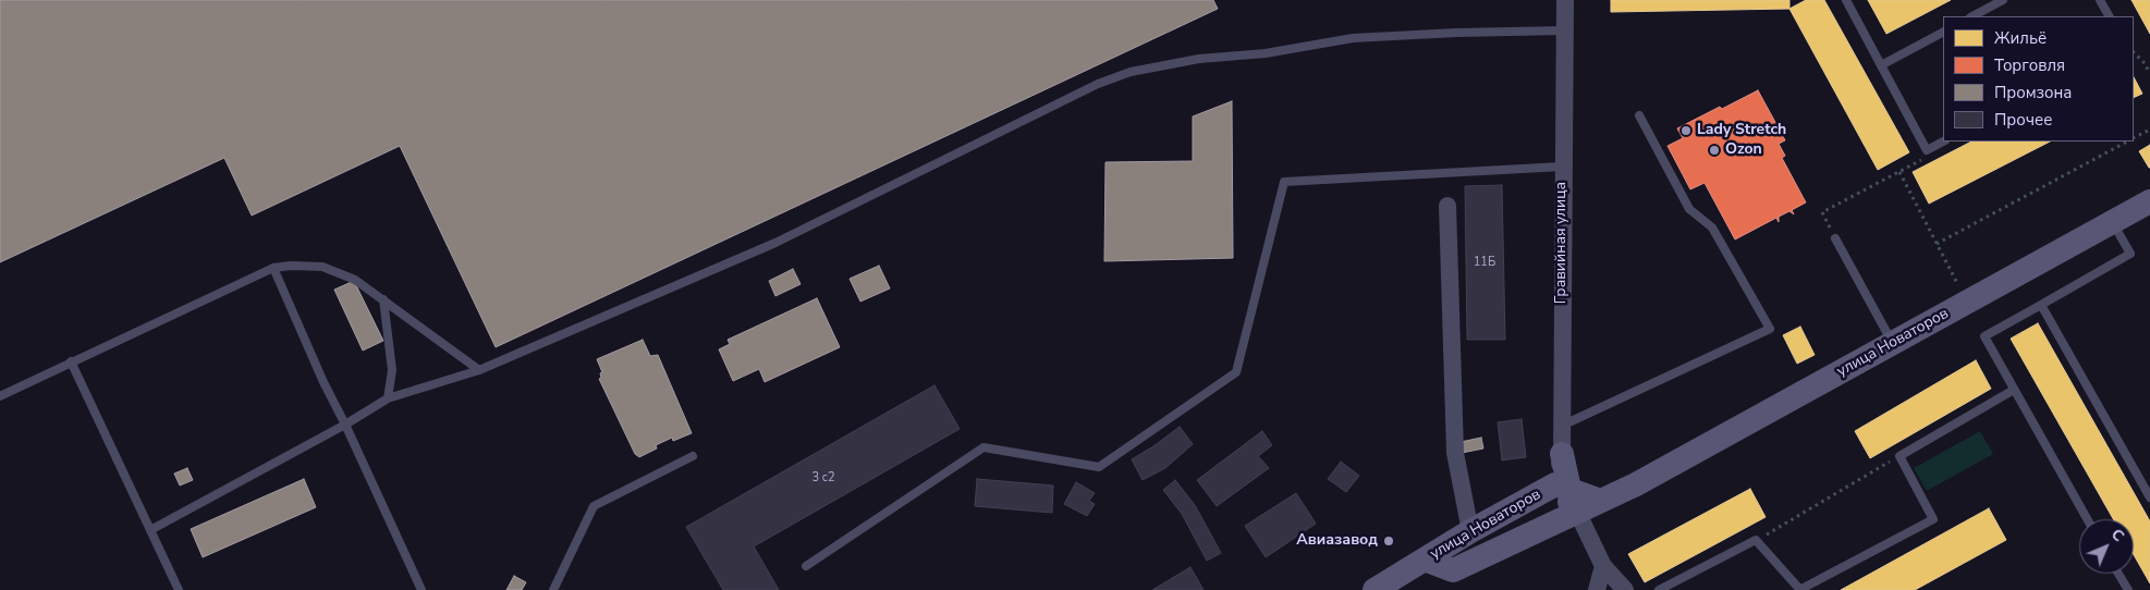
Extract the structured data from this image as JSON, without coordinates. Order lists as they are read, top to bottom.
{
  "streets": {
    "main road": ["улица Новаторов"],
    "street": ["Гравийная улица"]
  },
  "crossings": [
    ["Гравийная улица", "улица Новаторов"]
  ],
  "places": ["Lady Stretch", "Ozon", "Авиазавод"],
  "house_numbers": ["11Б", "3 с2"],
  "legend": [
    "Жильё",
    "Торговля",
    "Промзона",
    "Прочее"
  ],
  "north": "top right"
}
